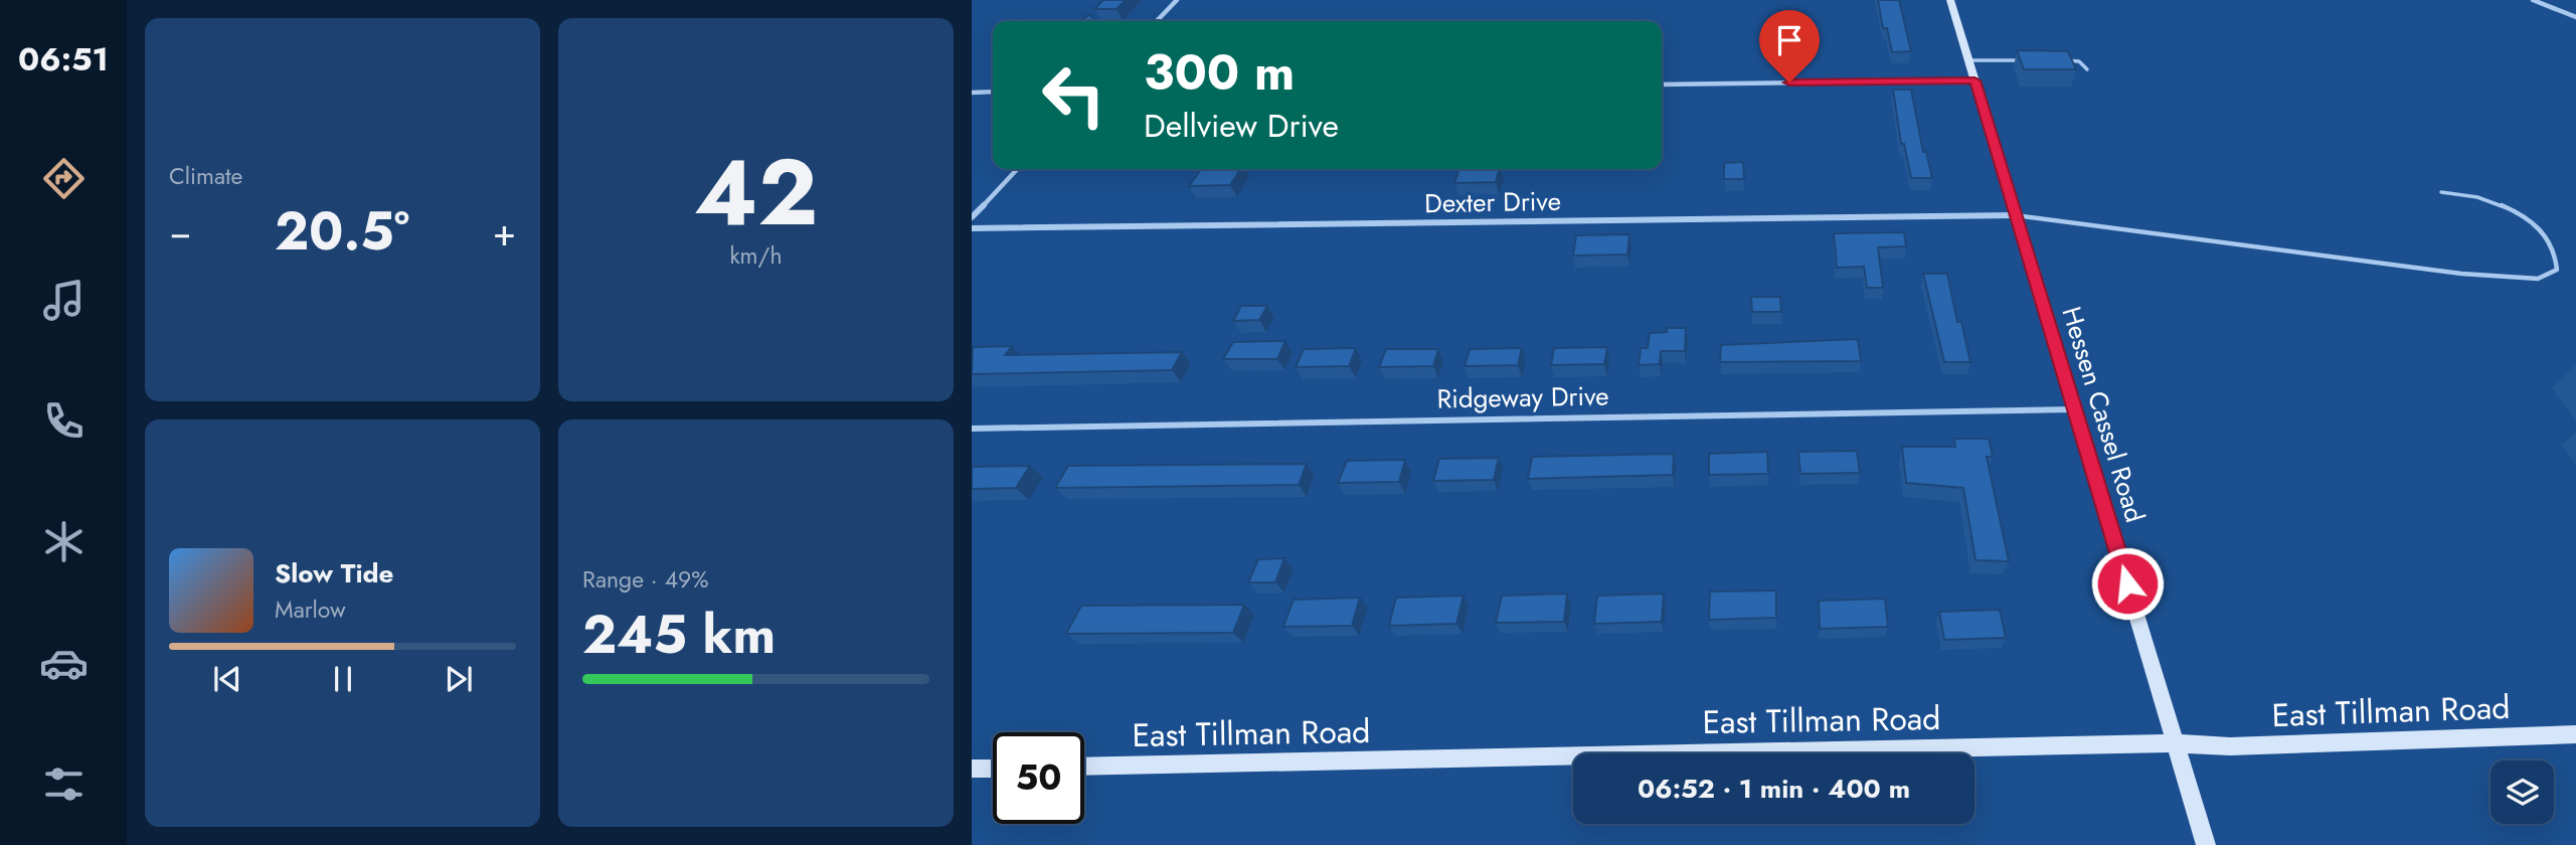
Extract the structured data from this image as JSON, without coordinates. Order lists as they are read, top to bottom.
{
  "streets": {
    "main road": ["Hessen Cassel Road", "East Tillman Road"],
    "street": ["Dexter Drive", "Ridgeway Drive"]
  },
  "crossings": [
    ["Dexter Drive", "Hessen Cassel Road"],
    ["Ridgeway Drive", "Hessen Cassel Road"],
    ["Hessen Cassel Road", "East Tillman Road"]
  ],
  "page": {
    "tabs": "06:51",
    "tile": [
      "Climate",
      ["42", "km/h"],
      ["Range · 49%", "245 km"]
    ],
    "turn": ["300 m", "Dellview Drive"],
    "heat": ["−", "20.5°", "+"],
    "song": ["Slow Tide", "Marlow"],
    "limit": "50",
    "trip": "06:52 · 1 min · 400 m"
  }
}
